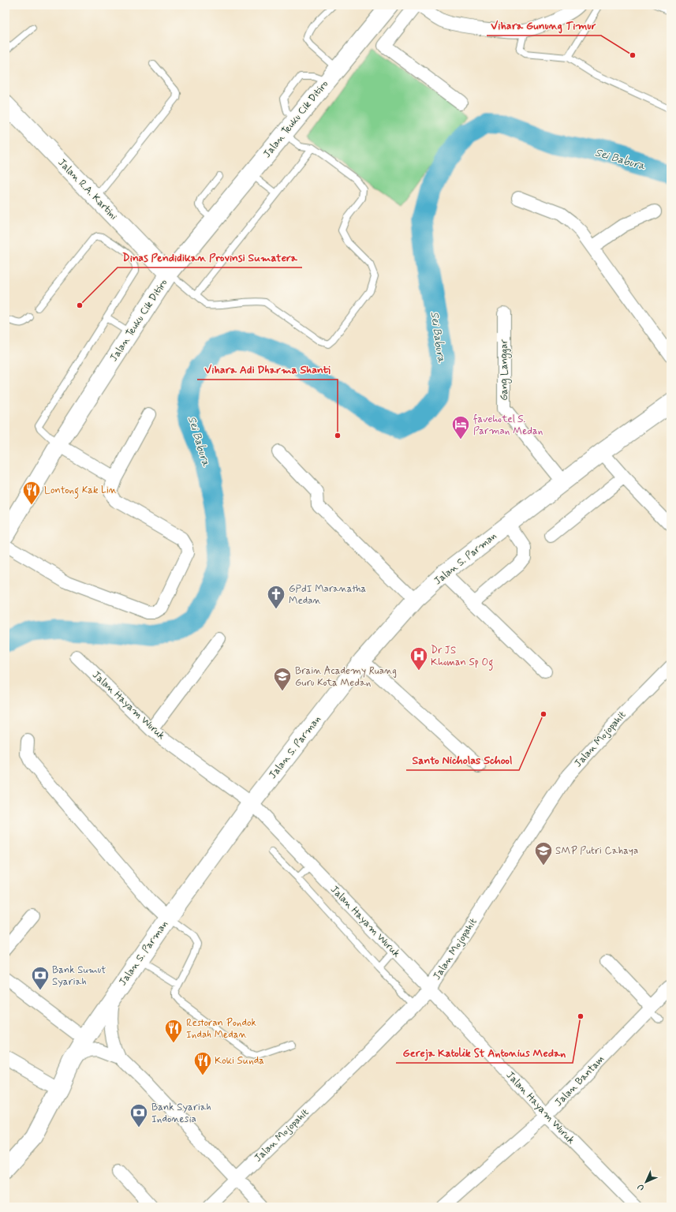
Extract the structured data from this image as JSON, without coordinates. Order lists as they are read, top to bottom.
{
  "streets": {
    "main road": ["Jalan Teuku Cik Ditiro", "Jalan R.A. Kartini", "Jalan S. Parman"],
    "street": [
      "Gang Langgar",
      "Jalan Hayam Wuruk",
      "Jalan Mojopahit",
      "Jalan Bantam"
    ]
  },
  "crossings": [
    ["Jalan Teuku Cik Ditiro", "Jalan R.A. Kartini"],
    ["Gang Langgar", "Jalan S. Parman"],
    ["Jalan S. Parman", "Jalan Hayam Wuruk"],
    ["Jalan Hayam Wuruk", "Jalan Mojopahit"],
    ["Jalan Hayam Wuruk", "Jalan Bantam"]
  ],
  "water": ["Sei Babura"],
  "places": {
    "other": [
      "Vihara Gunung Timur",
      "Dinas Pendidikan Provinsi Sumatera",
      "Vihara Adi Dharma Shanti",
      "Santo Nicholas School",
      "Gereja Katolik St Antonius Medan"
    ],
    "hotel": ["favehotel S. Parman Medan"],
    "restaurant": ["Lontong Kak Lin", "Restoran Pondok Indah Medan", "Koki Sunda"],
    "church": ["GPdI Maranatha Medan"],
    "hospital": ["Dr JS Khoman Sp Og"],
    "school or university": ["Brain Academy Ruang Guru Kota Medan", "SMP Putri Cahaya"],
    "bank": ["Bank Sumut Syariah", "Bank Syariah Indonesia"]
  },
  "north": "bottom left"
}
